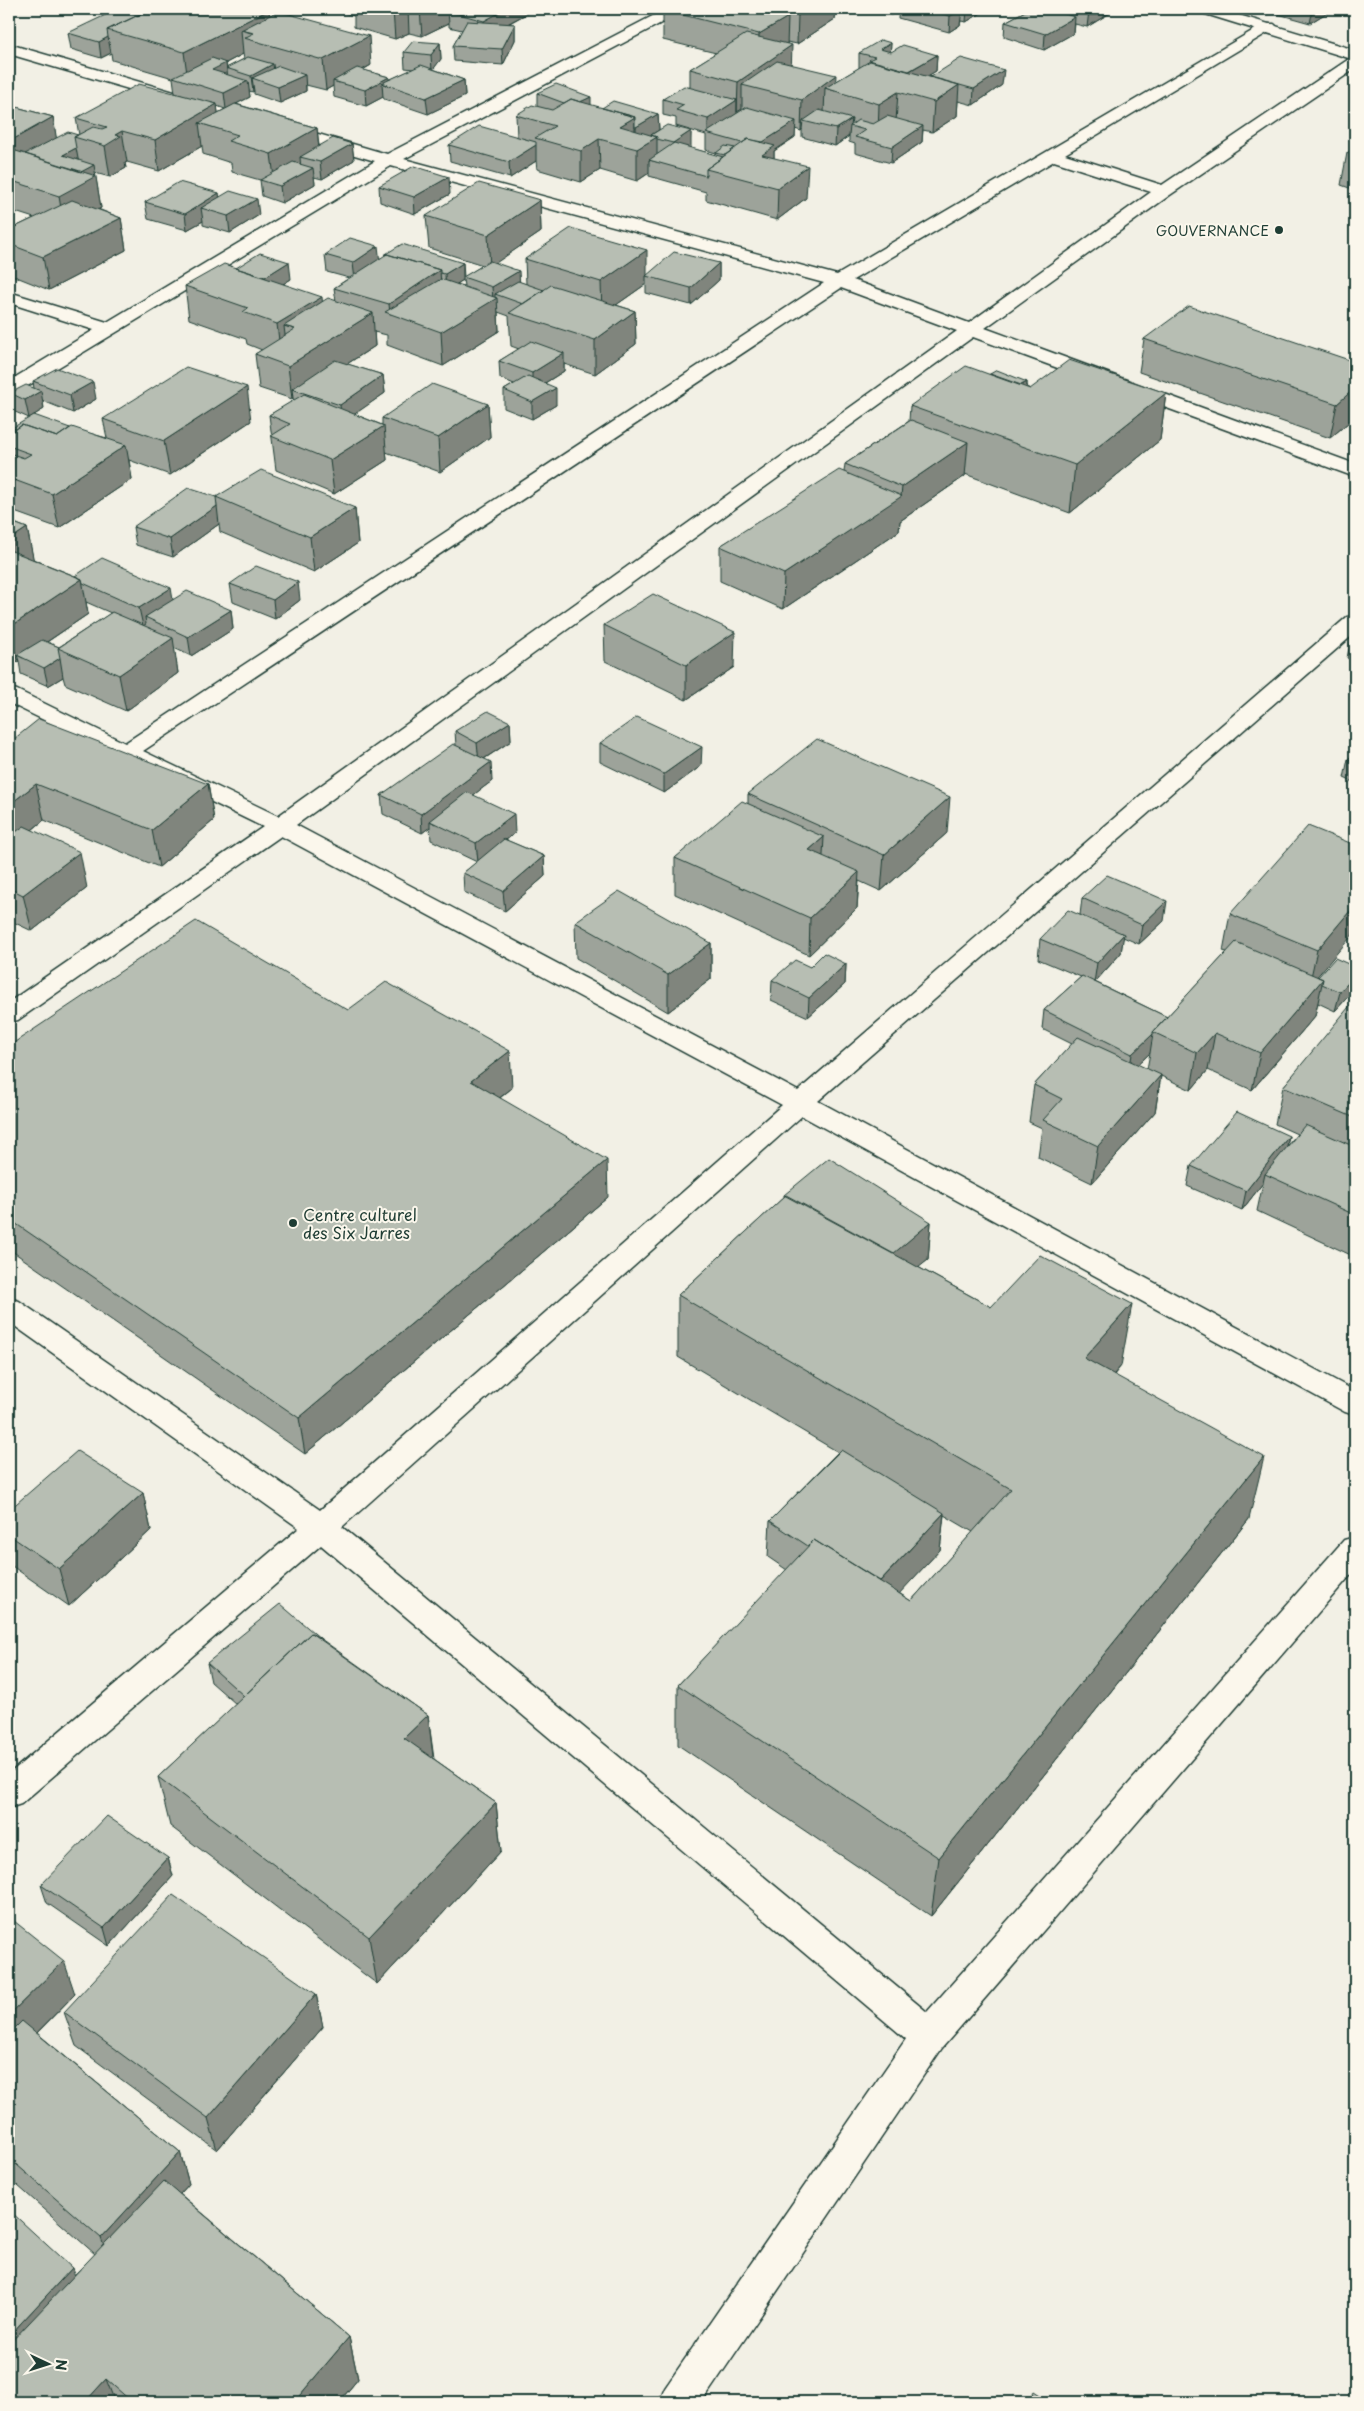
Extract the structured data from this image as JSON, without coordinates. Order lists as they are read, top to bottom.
{
  "places": ["GOUVERNANCE", "Centre culturel des Six Jarres"],
  "north": "right"
}
